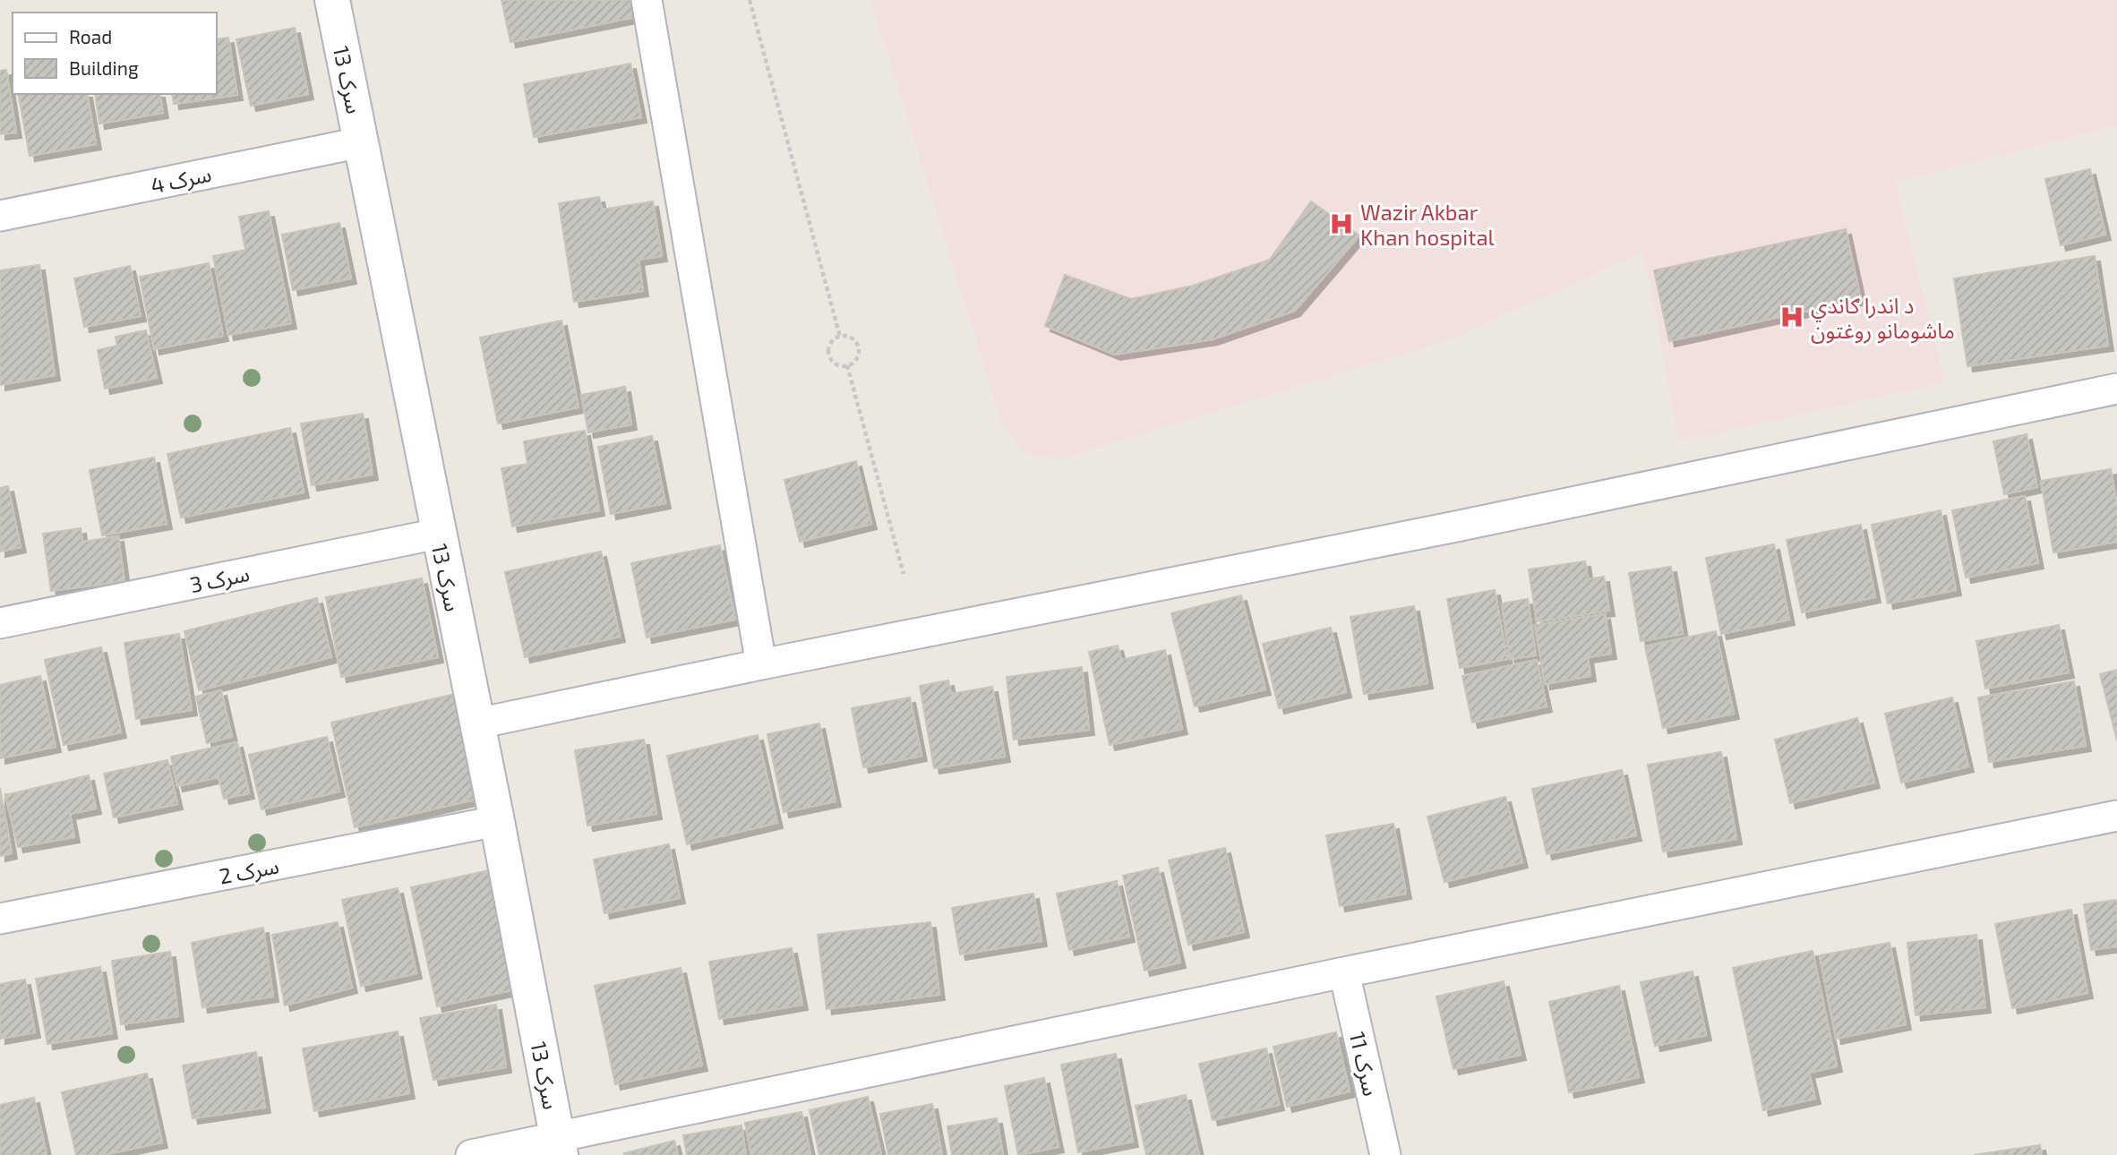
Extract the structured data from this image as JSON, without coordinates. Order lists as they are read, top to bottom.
{
  "streets": {
    "street": [
      "سرک 13",
      "سرک 4",
      "سرک 3",
      "سرک 2",
      "سرک 11"
    ]
  },
  "crossings": [
    ["سرک 13", "سرک 4"],
    ["سرک 13", "سرک 3"],
    ["سرک 13", "سرک 2"]
  ],
  "places": {
    "hospital": ["Wazir Akbar Khan hospital", "د اندرا ګاندي ماشومانو روغتون"]
  },
  "legend": ["Road", "Building"]
}
